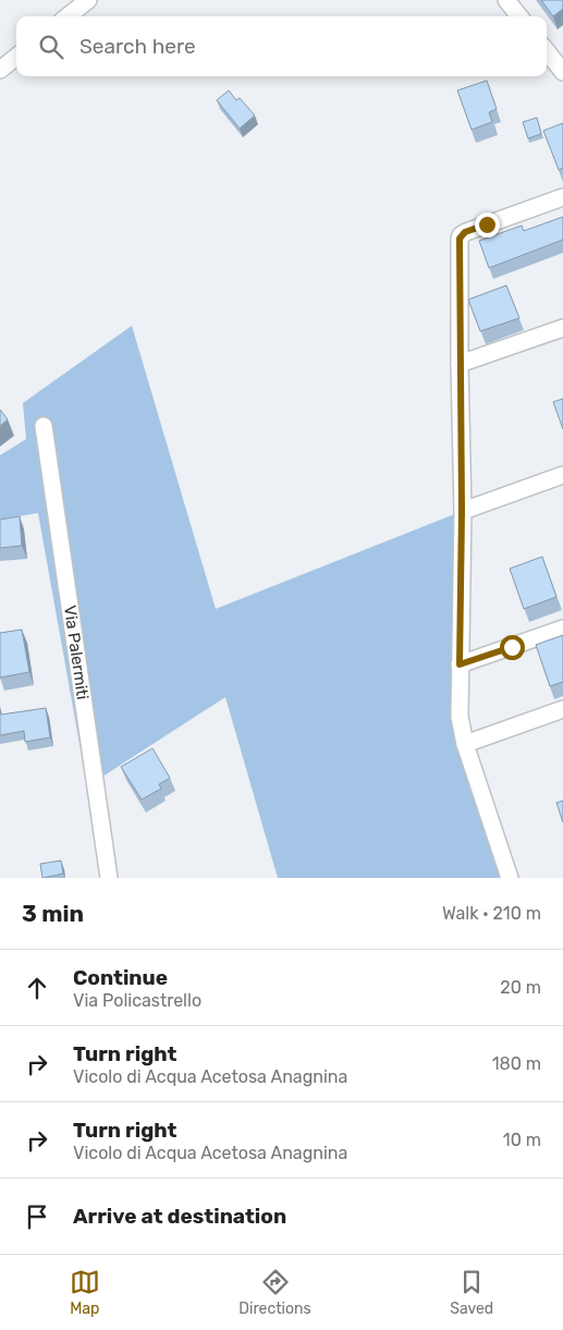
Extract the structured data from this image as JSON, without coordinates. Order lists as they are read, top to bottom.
{
  "streets": {
    "street": ["Via Palermiti"]
  },
  "page": {
    "search": "Search here",
    "heading": ["3 min", "Walk · 210 m"],
    "list": [
      ["Continue", "Via Policastrello", "20 m"],
      ["Turn right", "Vicolo di Acqua Acetosa Anagnina", "180 m"],
      ["Turn right", "Vicolo di Acqua Acetosa Anagnina", "10 m"],
      "Arrive at destination"
    ],
    "nav": ["Map", "Directions", "Saved"]
  }
}
